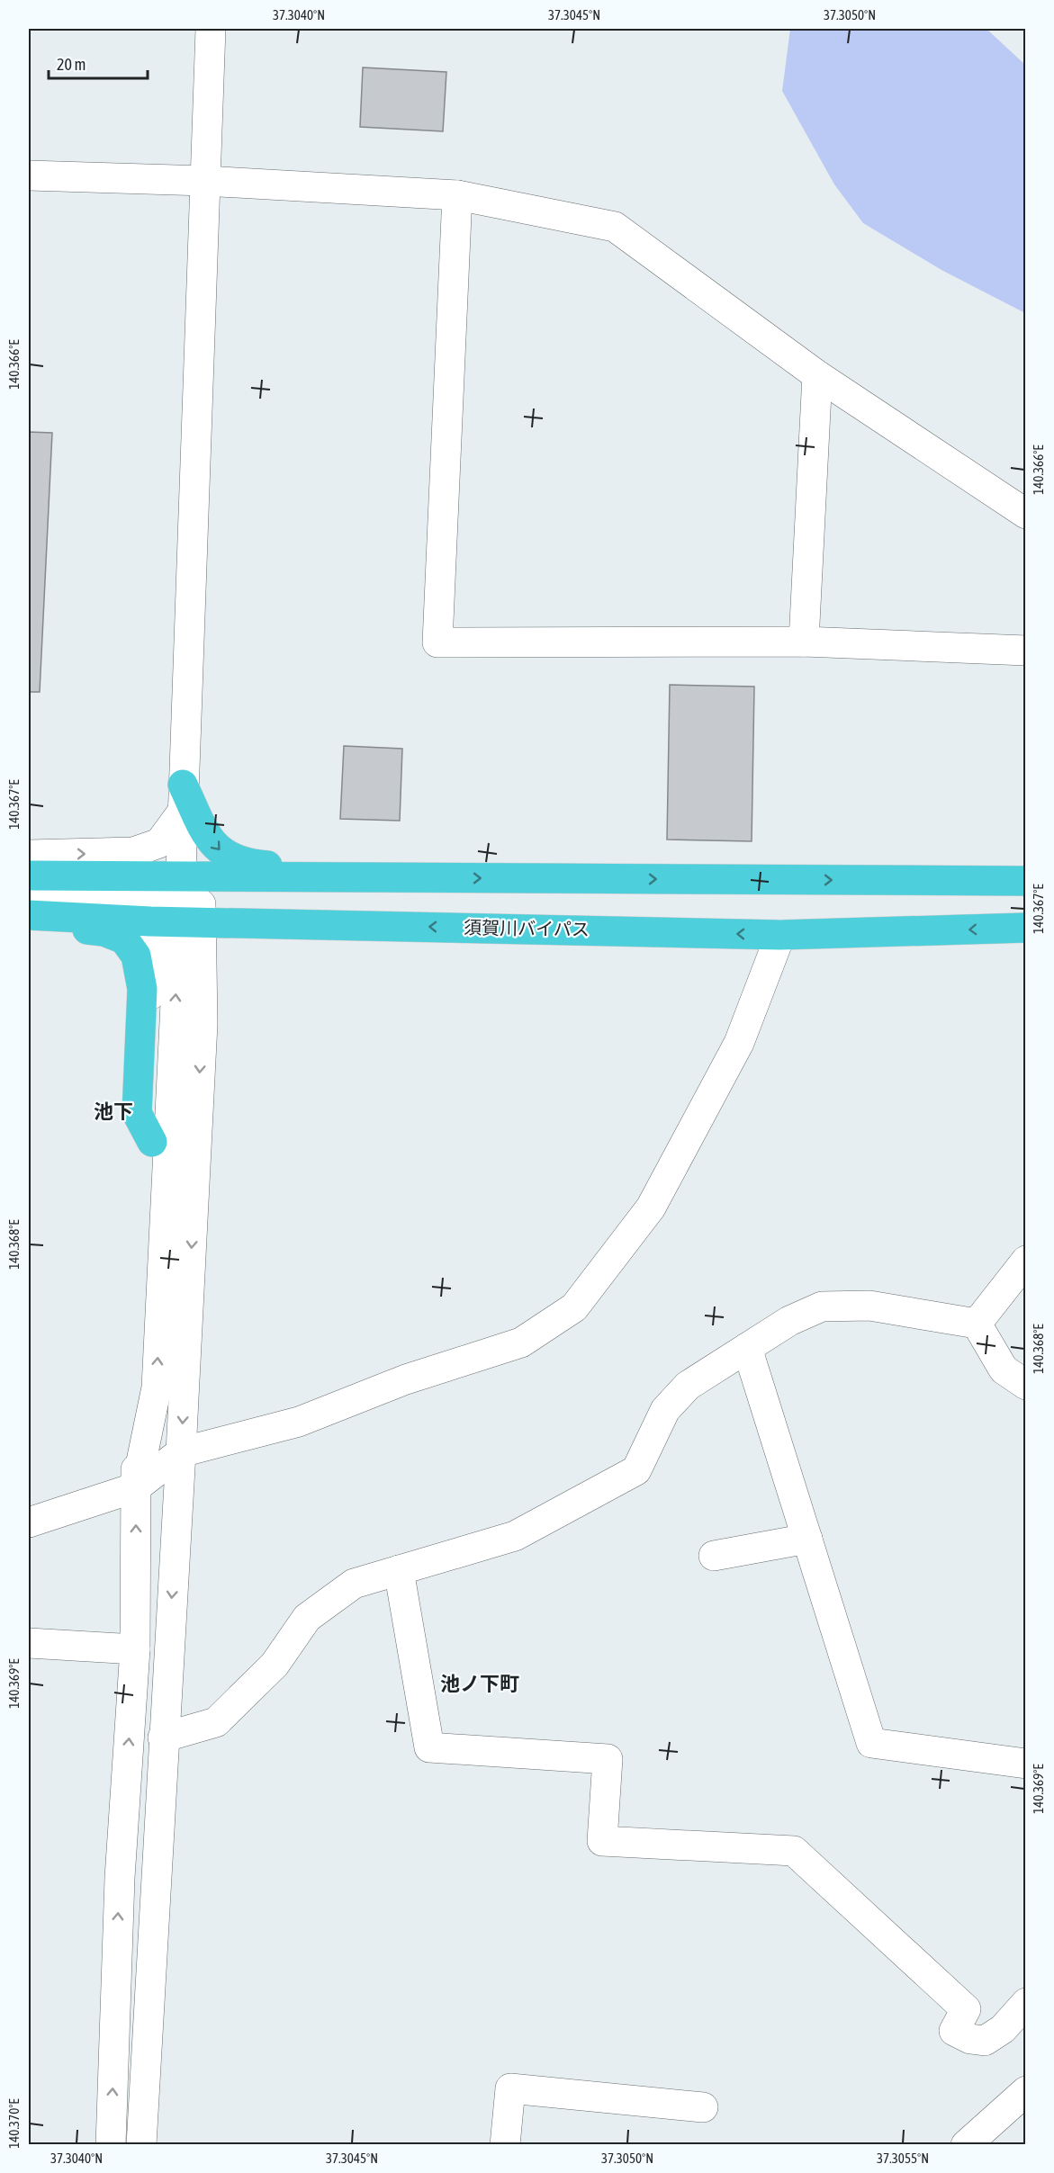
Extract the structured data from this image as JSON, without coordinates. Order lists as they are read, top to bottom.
{
  "streets": {
    "highway": ["須賀川バイパス"]
  },
  "districts": ["池下", "池ノ下町"],
  "scale_bar": "20 m",
  "coordinates": [
    "37.3040°N",
    "37.3045°N",
    "37.3050°N",
    "140.366°E",
    "140.367°E",
    "140.368°E",
    "140.369°E",
    "140.370°E",
    "37.3055°N"
  ]
}
